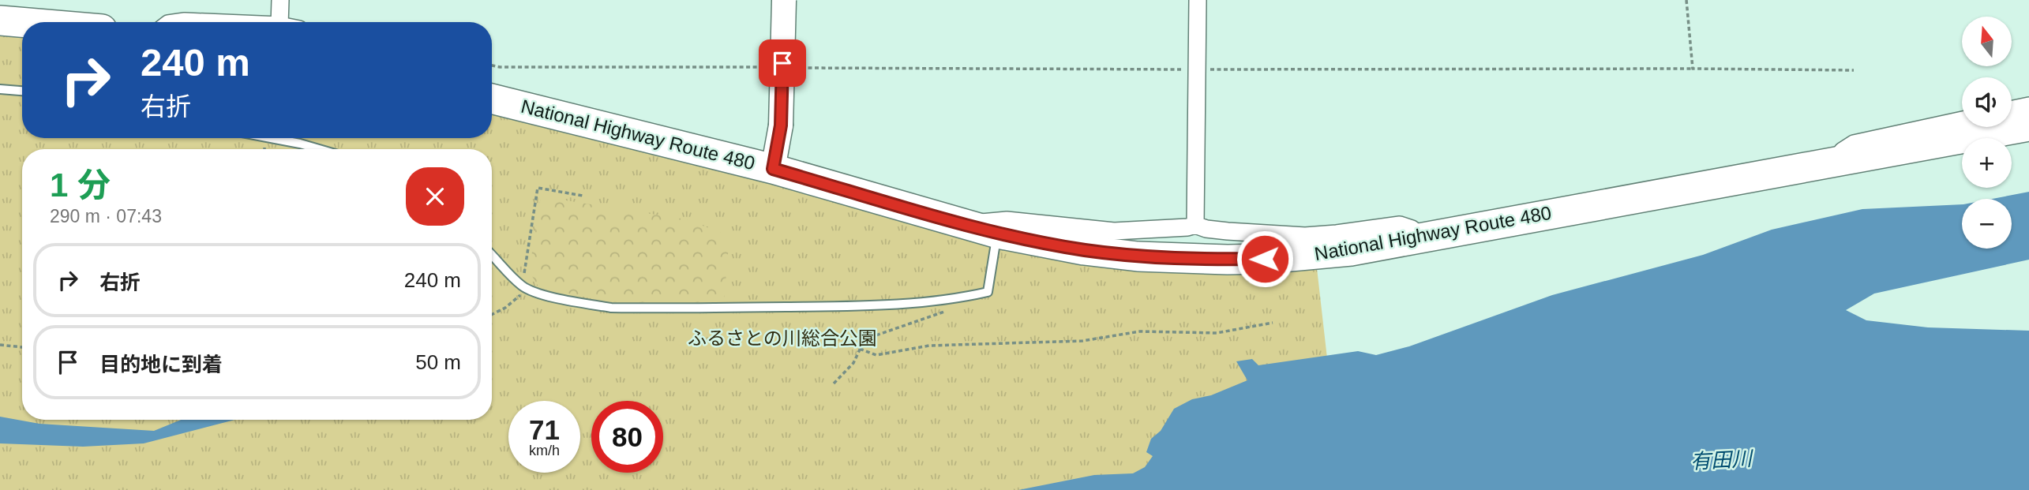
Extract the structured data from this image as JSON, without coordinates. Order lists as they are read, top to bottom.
{
  "streets": {
    "highway": ["National Highway Route 480"]
  },
  "water": ["有田川"],
  "parks": ["ふるさとの川総合公園"],
  "north": "top",
  "page": {
    "map_buttons": ["+", "−"],
    "turn": ["240 m", "右折"],
    "heading": ["1 分", "290 m · 07:43"],
    "list": [
      {
        "name": "右折",
        "value": "240 m"
      },
      {
        "name": "目的地に到着",
        "value": "50 m"
      }
    ],
    "speed": "71 km/h",
    "limit": "80"
  }
}
